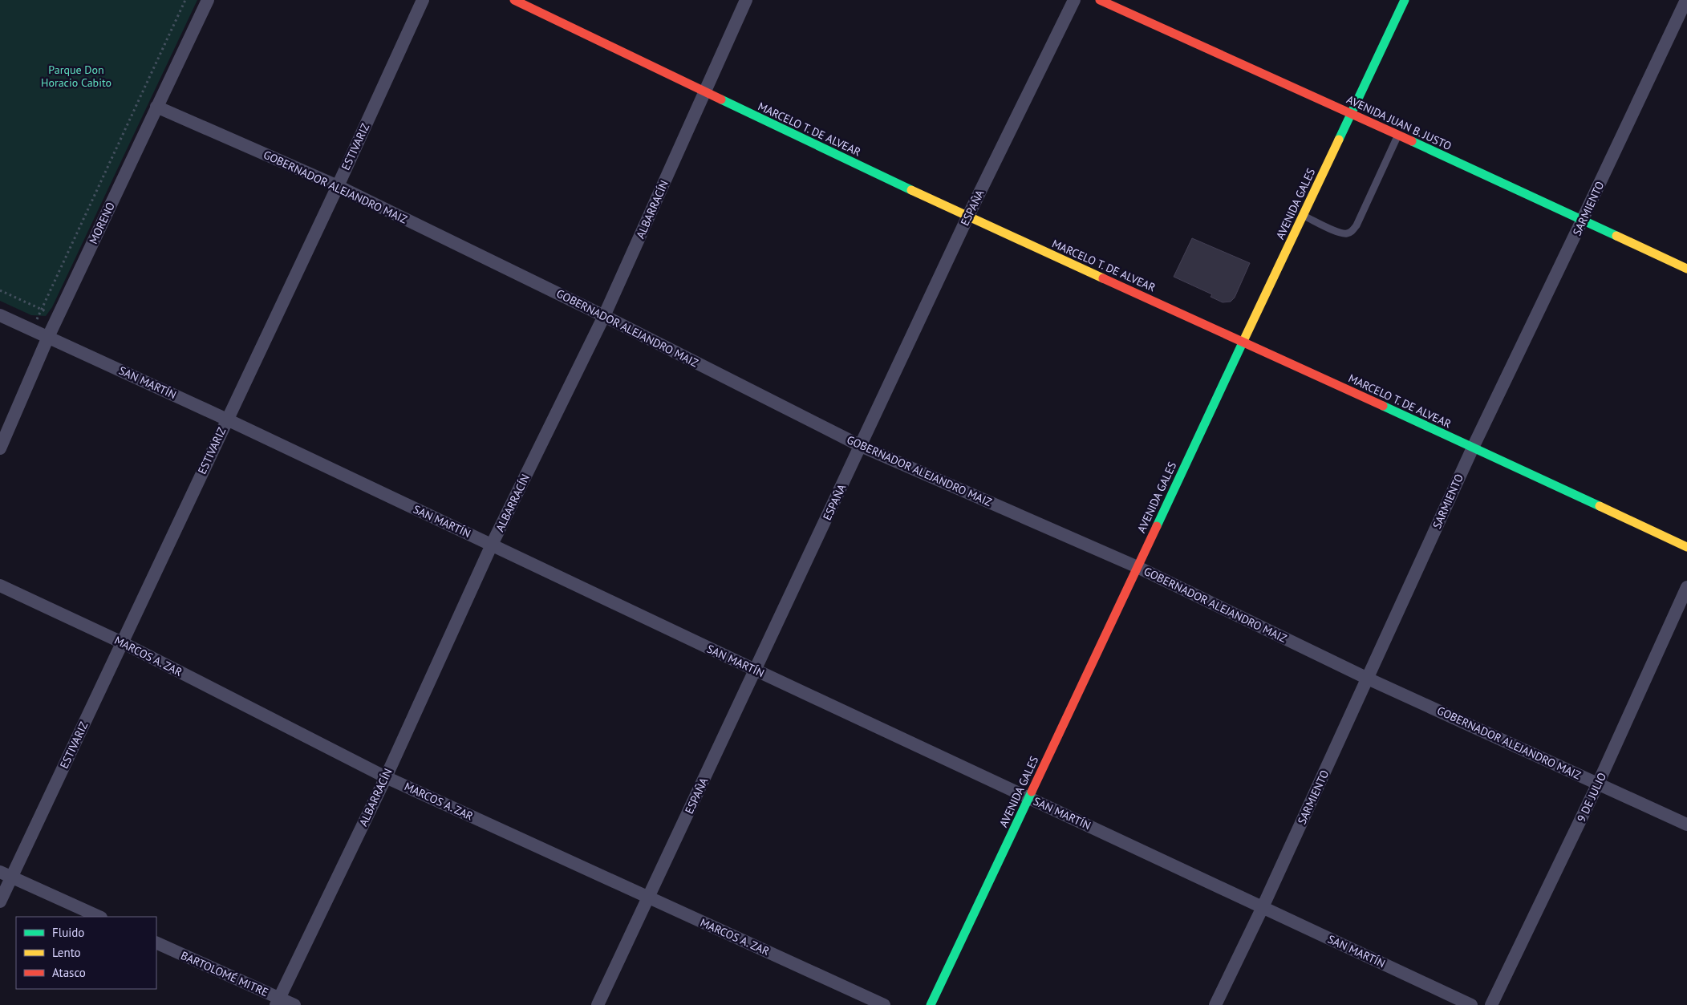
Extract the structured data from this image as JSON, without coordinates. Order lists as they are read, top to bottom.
{
  "streets": {
    "main road": ["AVENIDA JUAN B. JUSTO", "MARCELO T. DE ALVEAR", "AVENIDA GALES"],
    "street": [
      "ESTIVARIZ",
      "GOBERNADOR ALEJANDRO MAIZ",
      "ESPAÑA",
      "SARMIENTO",
      "ALBARRACÍN",
      "MORENO",
      "SAN MARTÍN",
      "MARCOS A. ZAR",
      "9 DE JULIO",
      "BARTOLOMÉ MITRE"
    ]
  },
  "crossings": [
    ["AVENIDA JUAN B. JUSTO", "AVENIDA GALES"],
    ["AVENIDA JUAN B. JUSTO", "SARMIENTO"],
    ["MARCELO T. DE ALVEAR", "AVENIDA GALES"],
    ["MARCELO T. DE ALVEAR", "ESPAÑA"],
    ["MARCELO T. DE ALVEAR", "SARMIENTO"],
    ["MARCELO T. DE ALVEAR", "ALBARRACÍN"],
    ["ESTIVARIZ", "GOBERNADOR ALEJANDRO MAIZ"],
    ["ESTIVARIZ", "SAN MARTÍN"],
    ["ESTIVARIZ", "MARCOS A. ZAR"],
    ["GOBERNADOR ALEJANDRO MAIZ", "AVENIDA GALES"],
    ["GOBERNADOR ALEJANDRO MAIZ", "ESPAÑA"],
    ["GOBERNADOR ALEJANDRO MAIZ", "SARMIENTO"],
    ["GOBERNADOR ALEJANDRO MAIZ", "ALBARRACÍN"],
    ["GOBERNADOR ALEJANDRO MAIZ", "MORENO"],
    ["GOBERNADOR ALEJANDRO MAIZ", "9 DE JULIO"],
    ["AVENIDA GALES", "SAN MARTÍN"],
    ["ESPAÑA", "SAN MARTÍN"],
    ["ESPAÑA", "MARCOS A. ZAR"],
    ["SARMIENTO", "SAN MARTÍN"],
    ["ALBARRACÍN", "SAN MARTÍN"],
    ["ALBARRACÍN", "MARCOS A. ZAR"],
    ["ALBARRACÍN", "BARTOLOMÉ MITRE"],
    ["MORENO", "SAN MARTÍN"]
  ],
  "parks": ["Parque Don Horacio Cabito"],
  "legend": ["Fluido", "Lento", "Atasco"]
}
